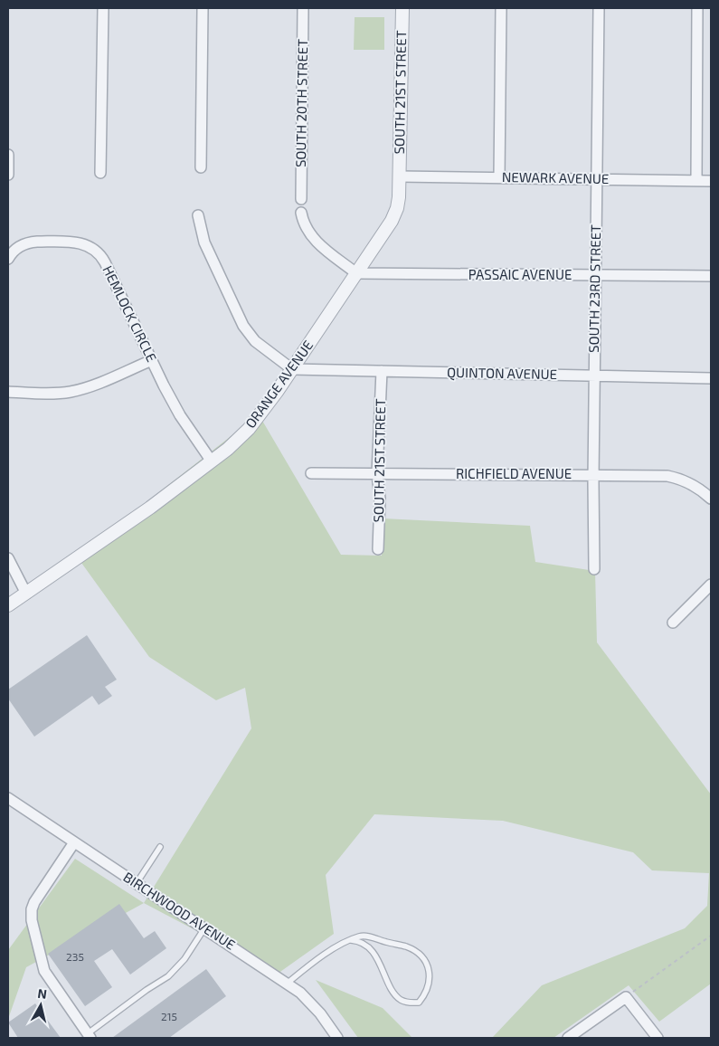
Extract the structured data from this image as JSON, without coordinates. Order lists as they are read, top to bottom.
{
  "streets": {
    "street": [
      "SOUTH 21ST STREET",
      "SOUTH 20TH STREET",
      "NEWARK AVENUE",
      "PASSAIC AVENUE",
      "SOUTH 23RD STREET",
      "HEMLOCK CIRCLE",
      "QUINTON AVENUE",
      "ORANGE AVENUE",
      "RICHFIELD AVENUE",
      "BIRCHWOOD AVENUE"
    ]
  },
  "crossings": [
    ["SOUTH 21ST STREET", "NEWARK AVENUE"],
    ["SOUTH 21ST STREET", "QUINTON AVENUE"],
    ["SOUTH 21ST STREET", "ORANGE AVENUE"],
    ["SOUTH 21ST STREET", "RICHFIELD AVENUE"],
    ["NEWARK AVENUE", "SOUTH 23RD STREET"],
    ["NEWARK AVENUE", "ORANGE AVENUE"],
    ["PASSAIC AVENUE", "SOUTH 23RD STREET"],
    ["PASSAIC AVENUE", "ORANGE AVENUE"],
    ["SOUTH 23RD STREET", "QUINTON AVENUE"],
    ["SOUTH 23RD STREET", "RICHFIELD AVENUE"],
    ["HEMLOCK CIRCLE", "ORANGE AVENUE"],
    ["QUINTON AVENUE", "ORANGE AVENUE"]
  ],
  "house_numbers": ["235", "215"],
  "north": "top"
}
